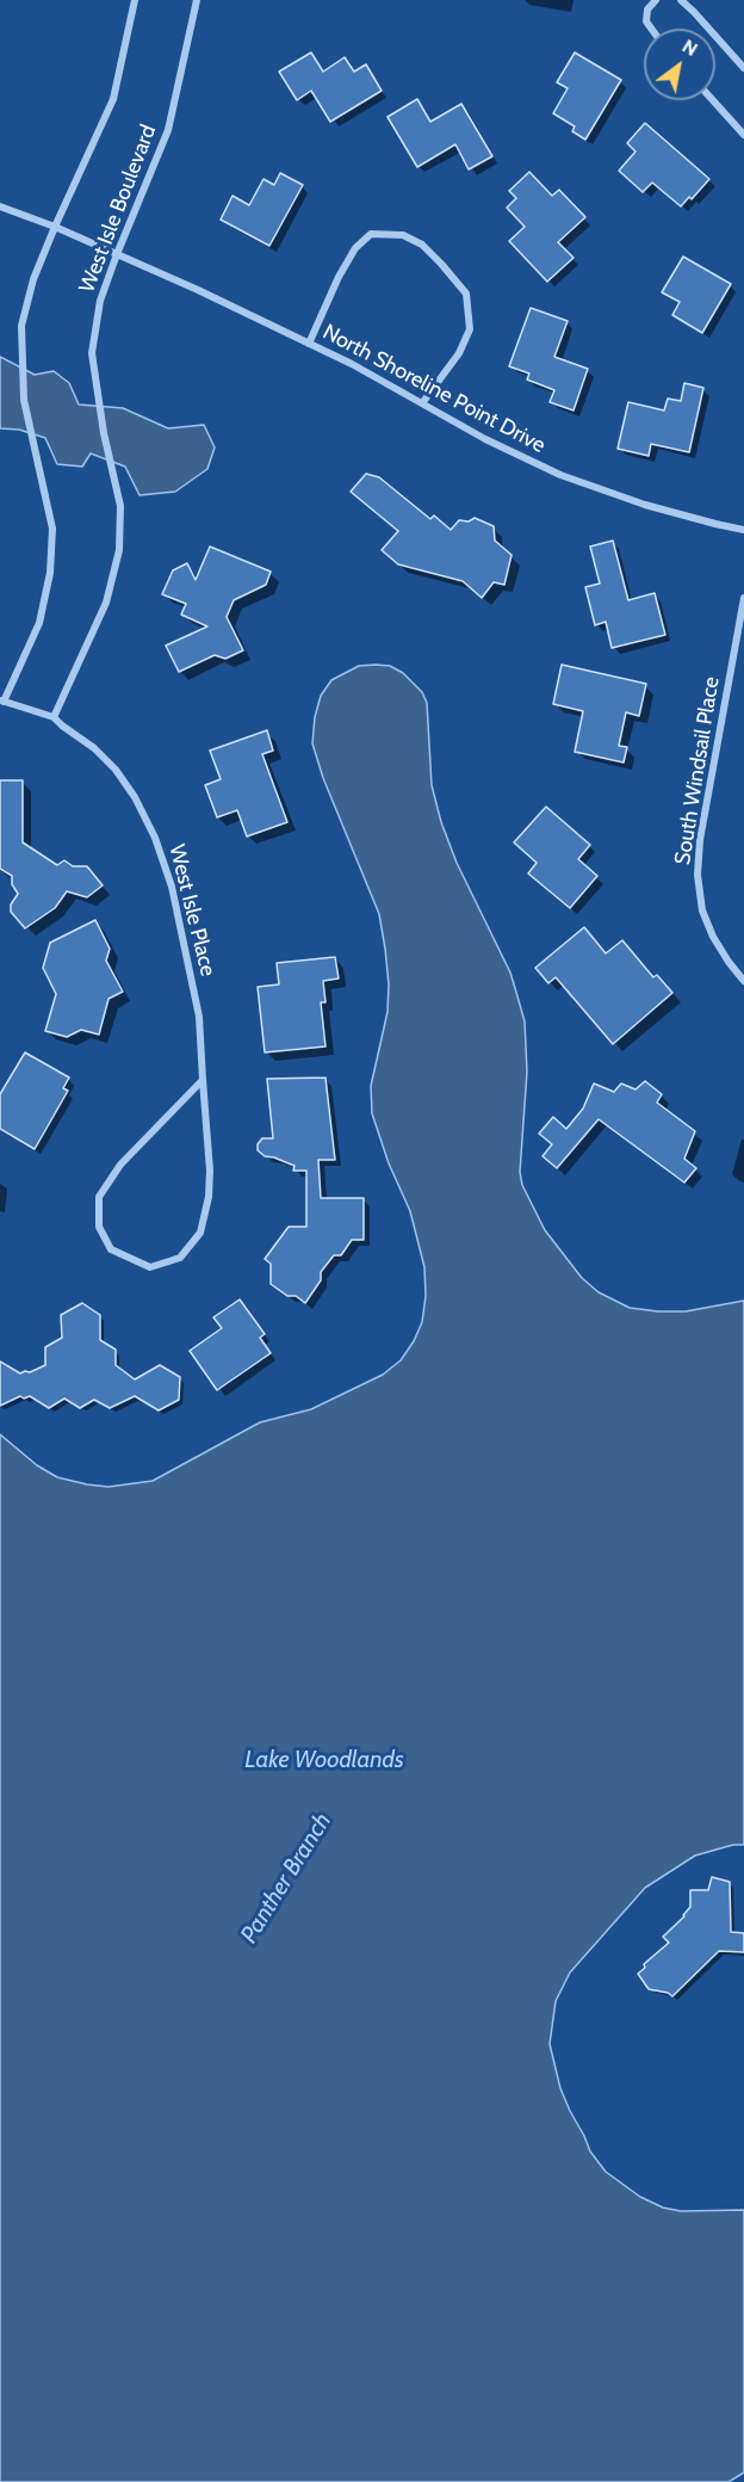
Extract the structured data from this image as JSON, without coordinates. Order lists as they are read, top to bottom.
{
  "streets": {
    "street": [
      "West Isle Boulevard",
      "North Shoreline Point Drive",
      "South Windsail Place",
      "West Isle Place"
    ]
  },
  "crossings": [
    ["West Isle Boulevard", "North Shoreline Point Drive"],
    ["West Isle Boulevard", "West Isle Place"]
  ],
  "water": ["Lake Woodlands", "Panther Branch"],
  "north": "top right"
}
